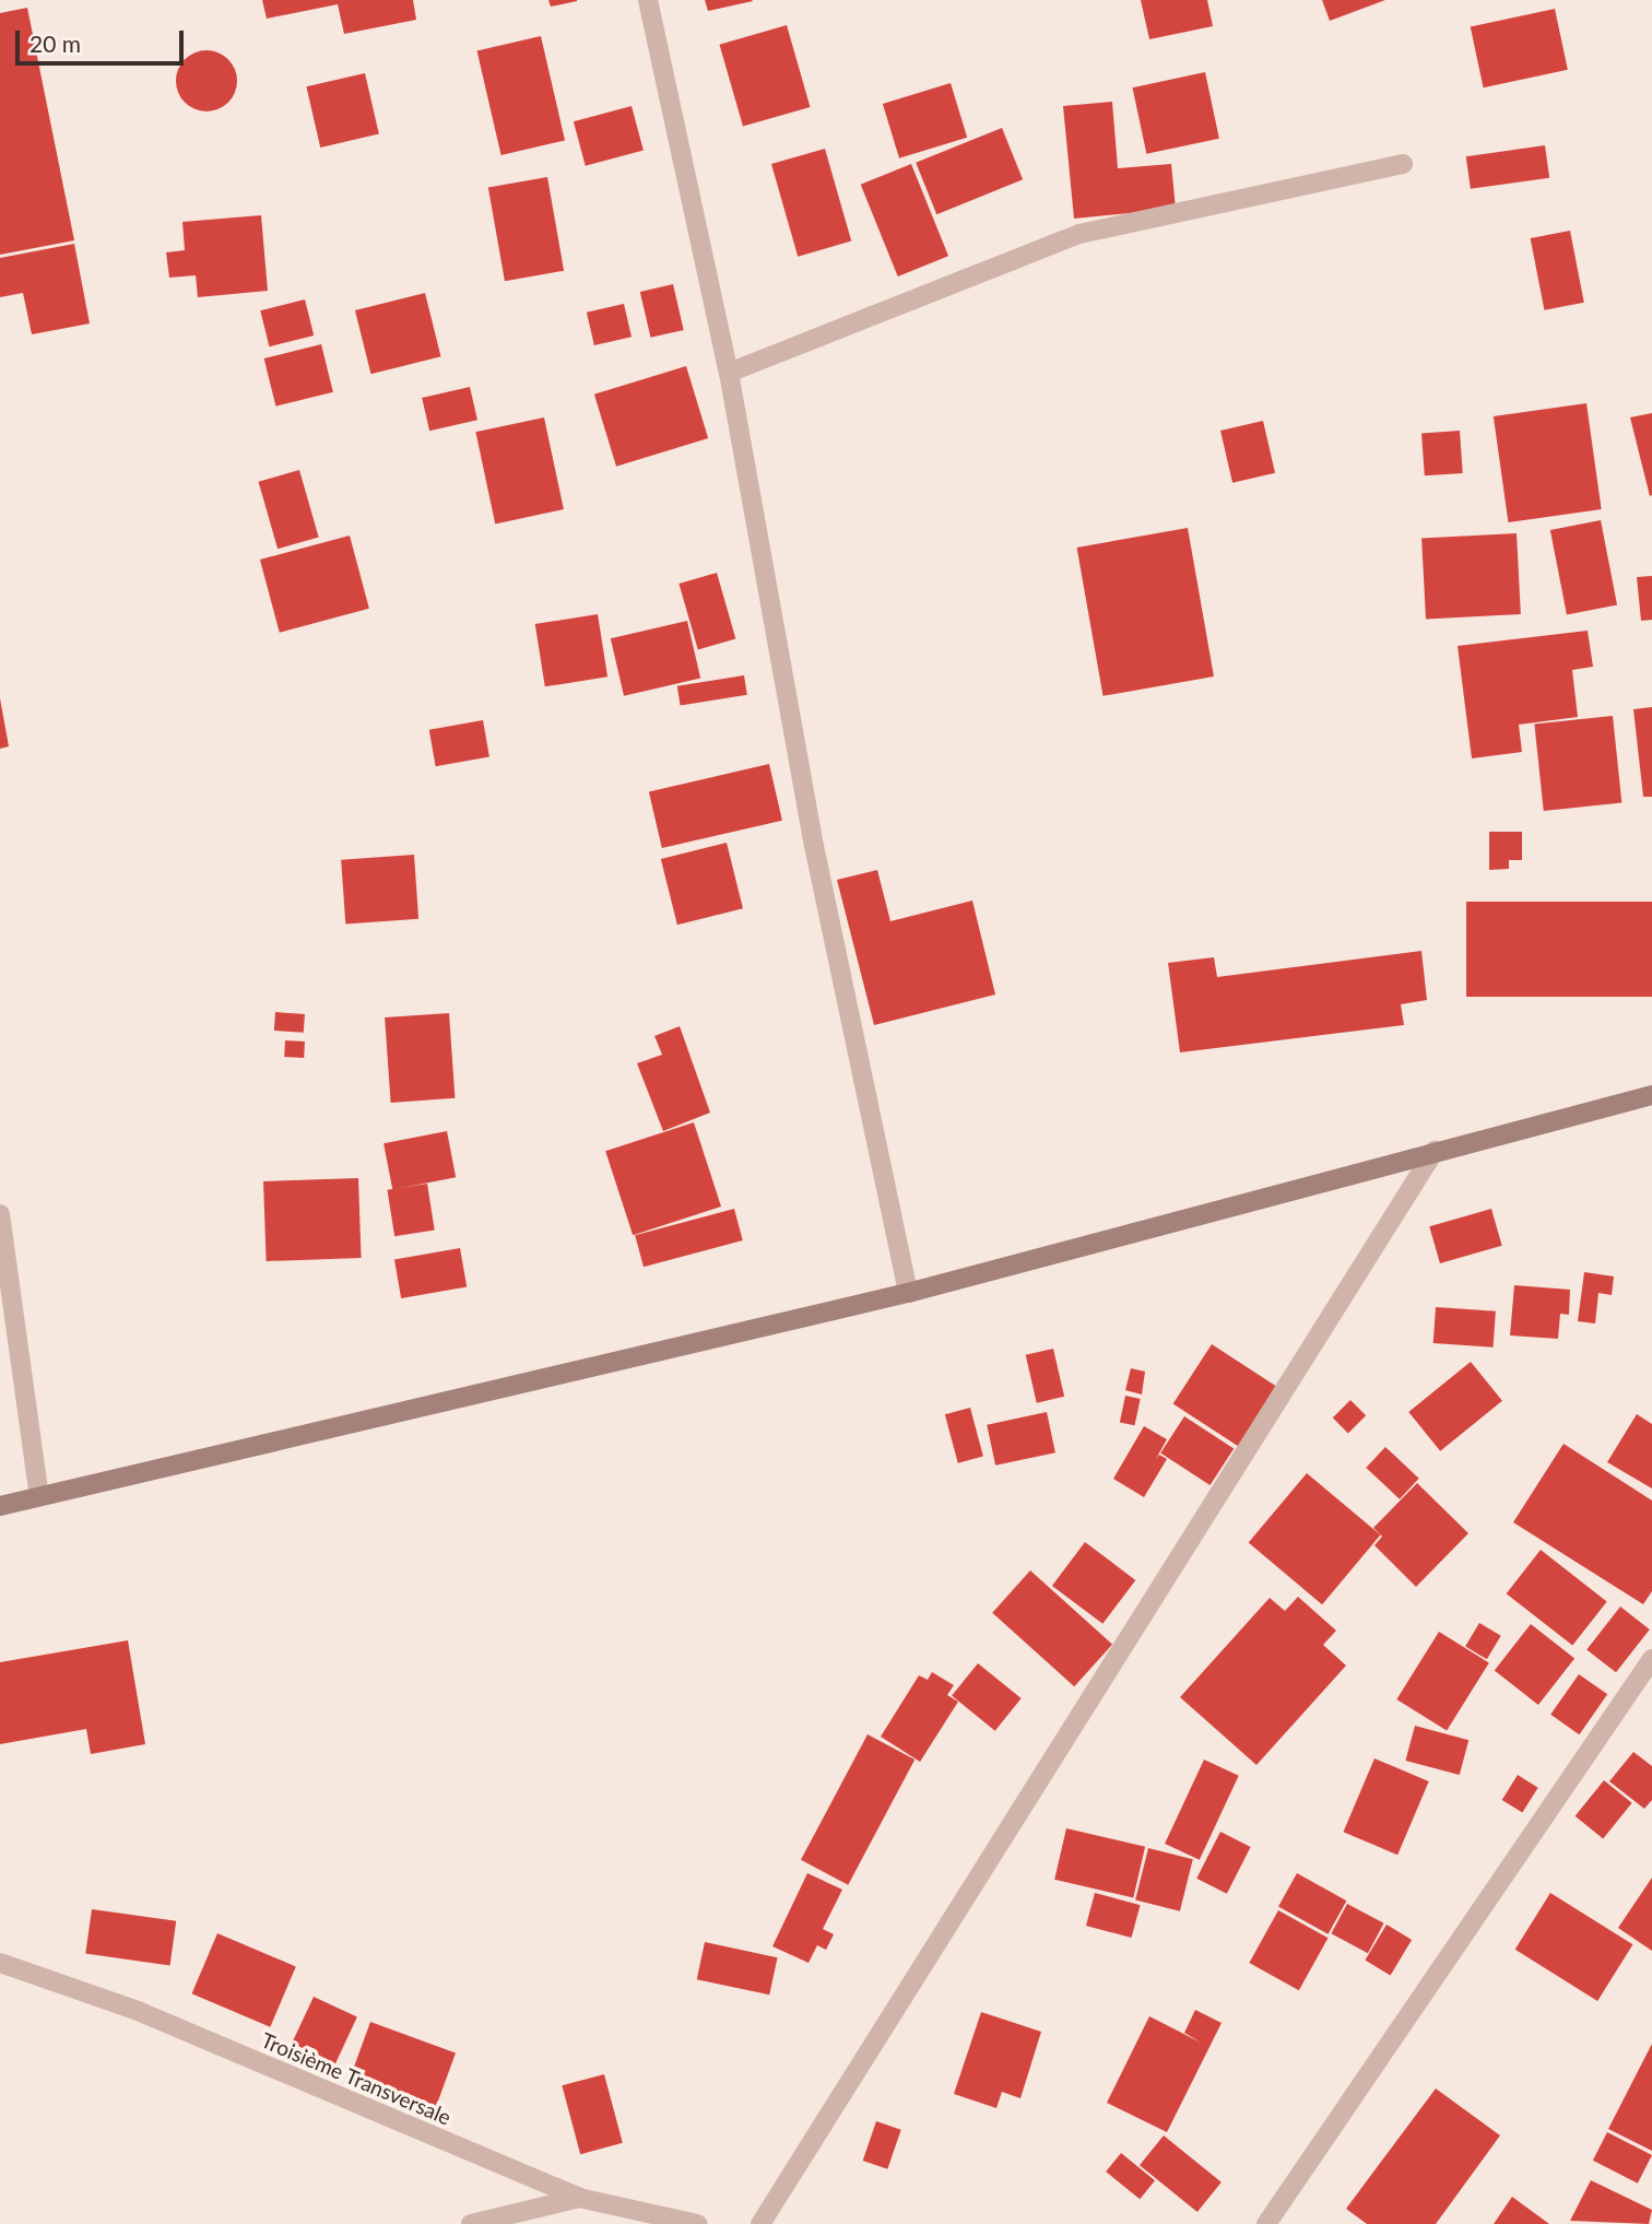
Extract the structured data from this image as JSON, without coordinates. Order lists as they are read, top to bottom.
{
  "streets": {
    "street": ["Troisième Transversale"]
  },
  "scale_bar": "20 m"
}
